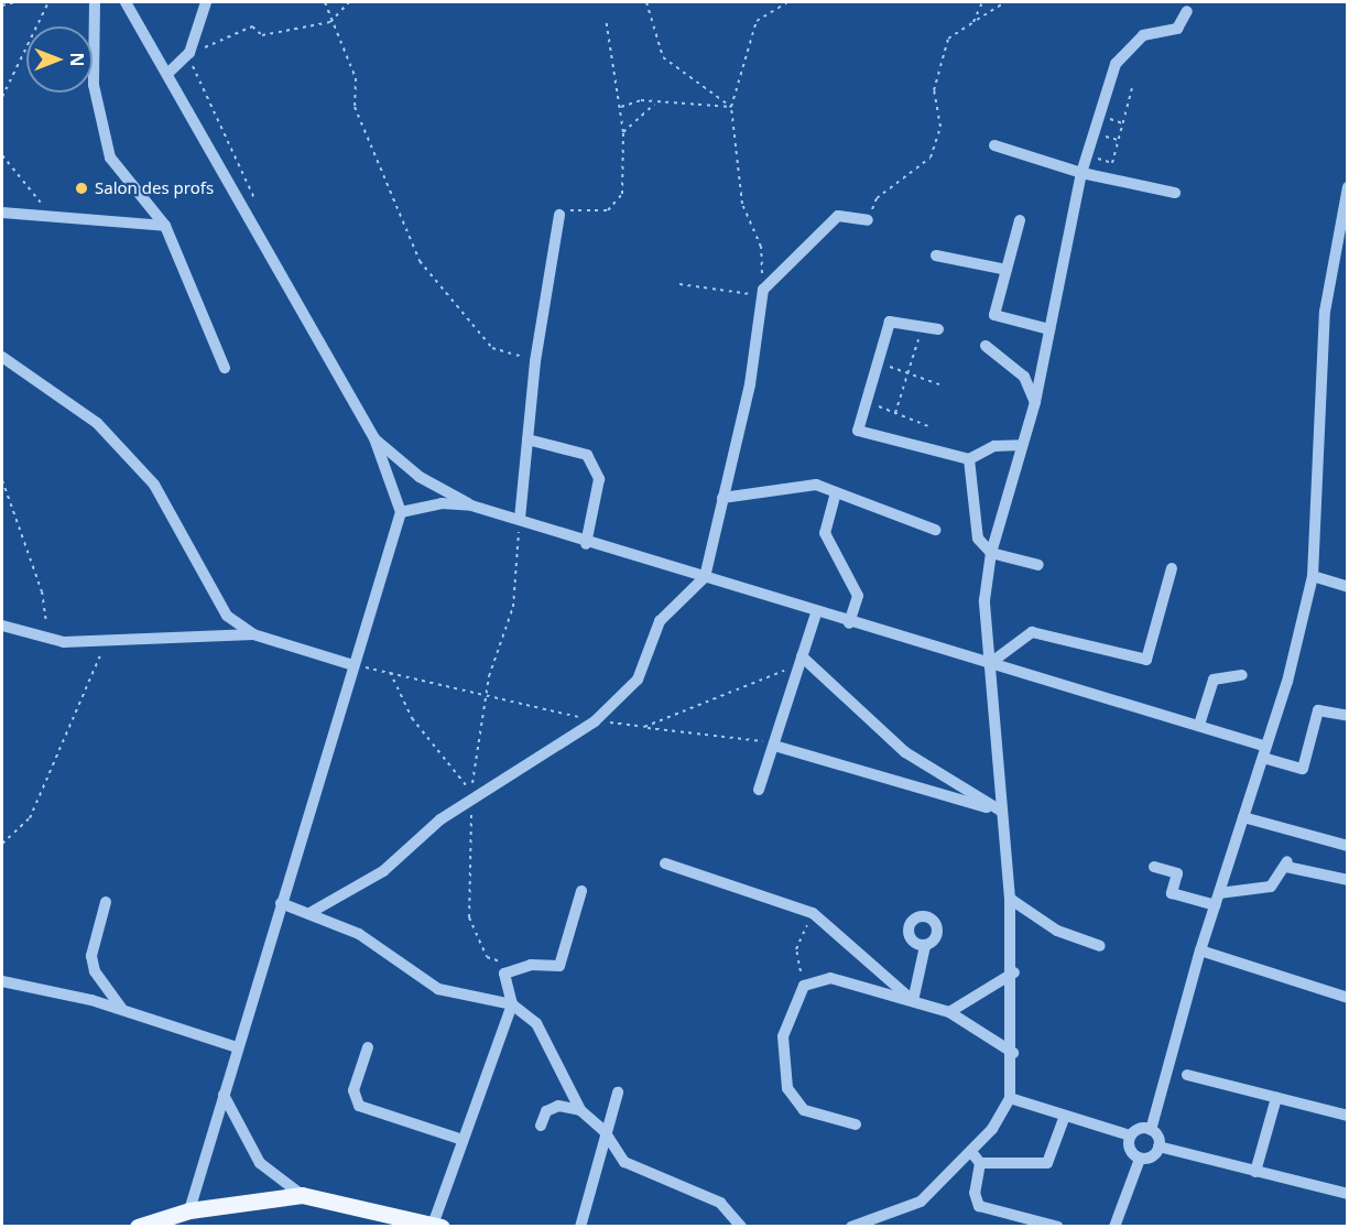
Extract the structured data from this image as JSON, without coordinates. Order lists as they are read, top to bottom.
{
  "places": ["Salon des profs"],
  "north": "right"
}
